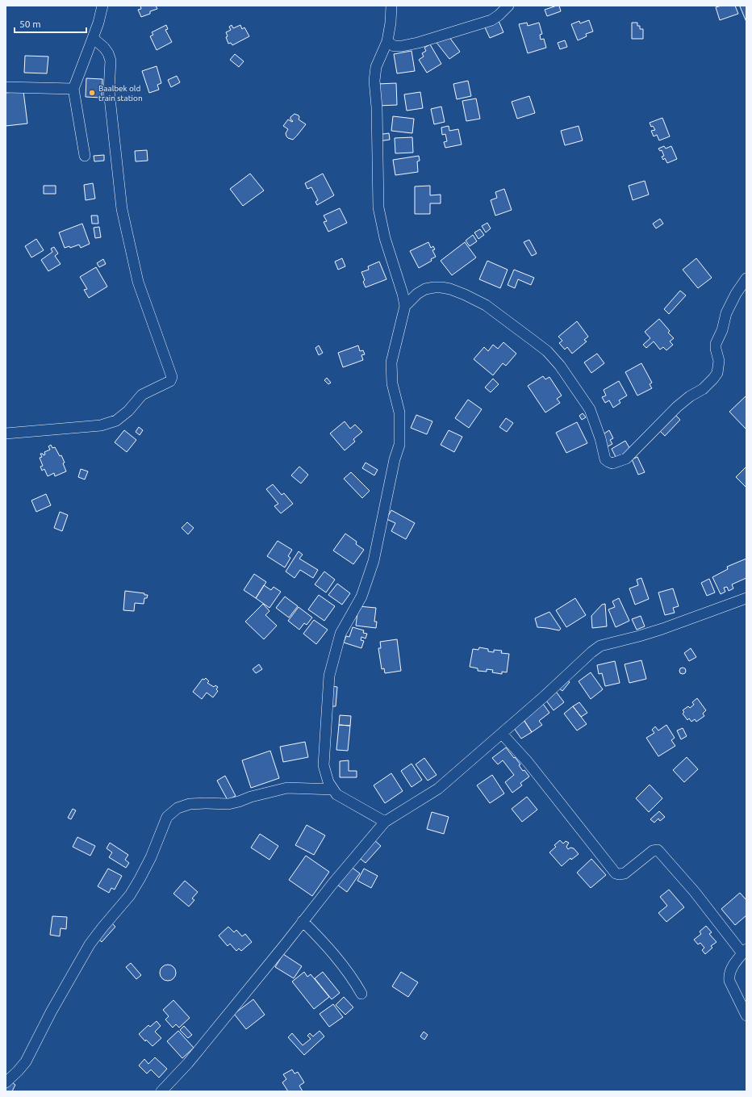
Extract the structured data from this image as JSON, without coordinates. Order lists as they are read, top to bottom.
{
  "places": ["Baalbek old train station"],
  "scale_bar": "50 m"
}
